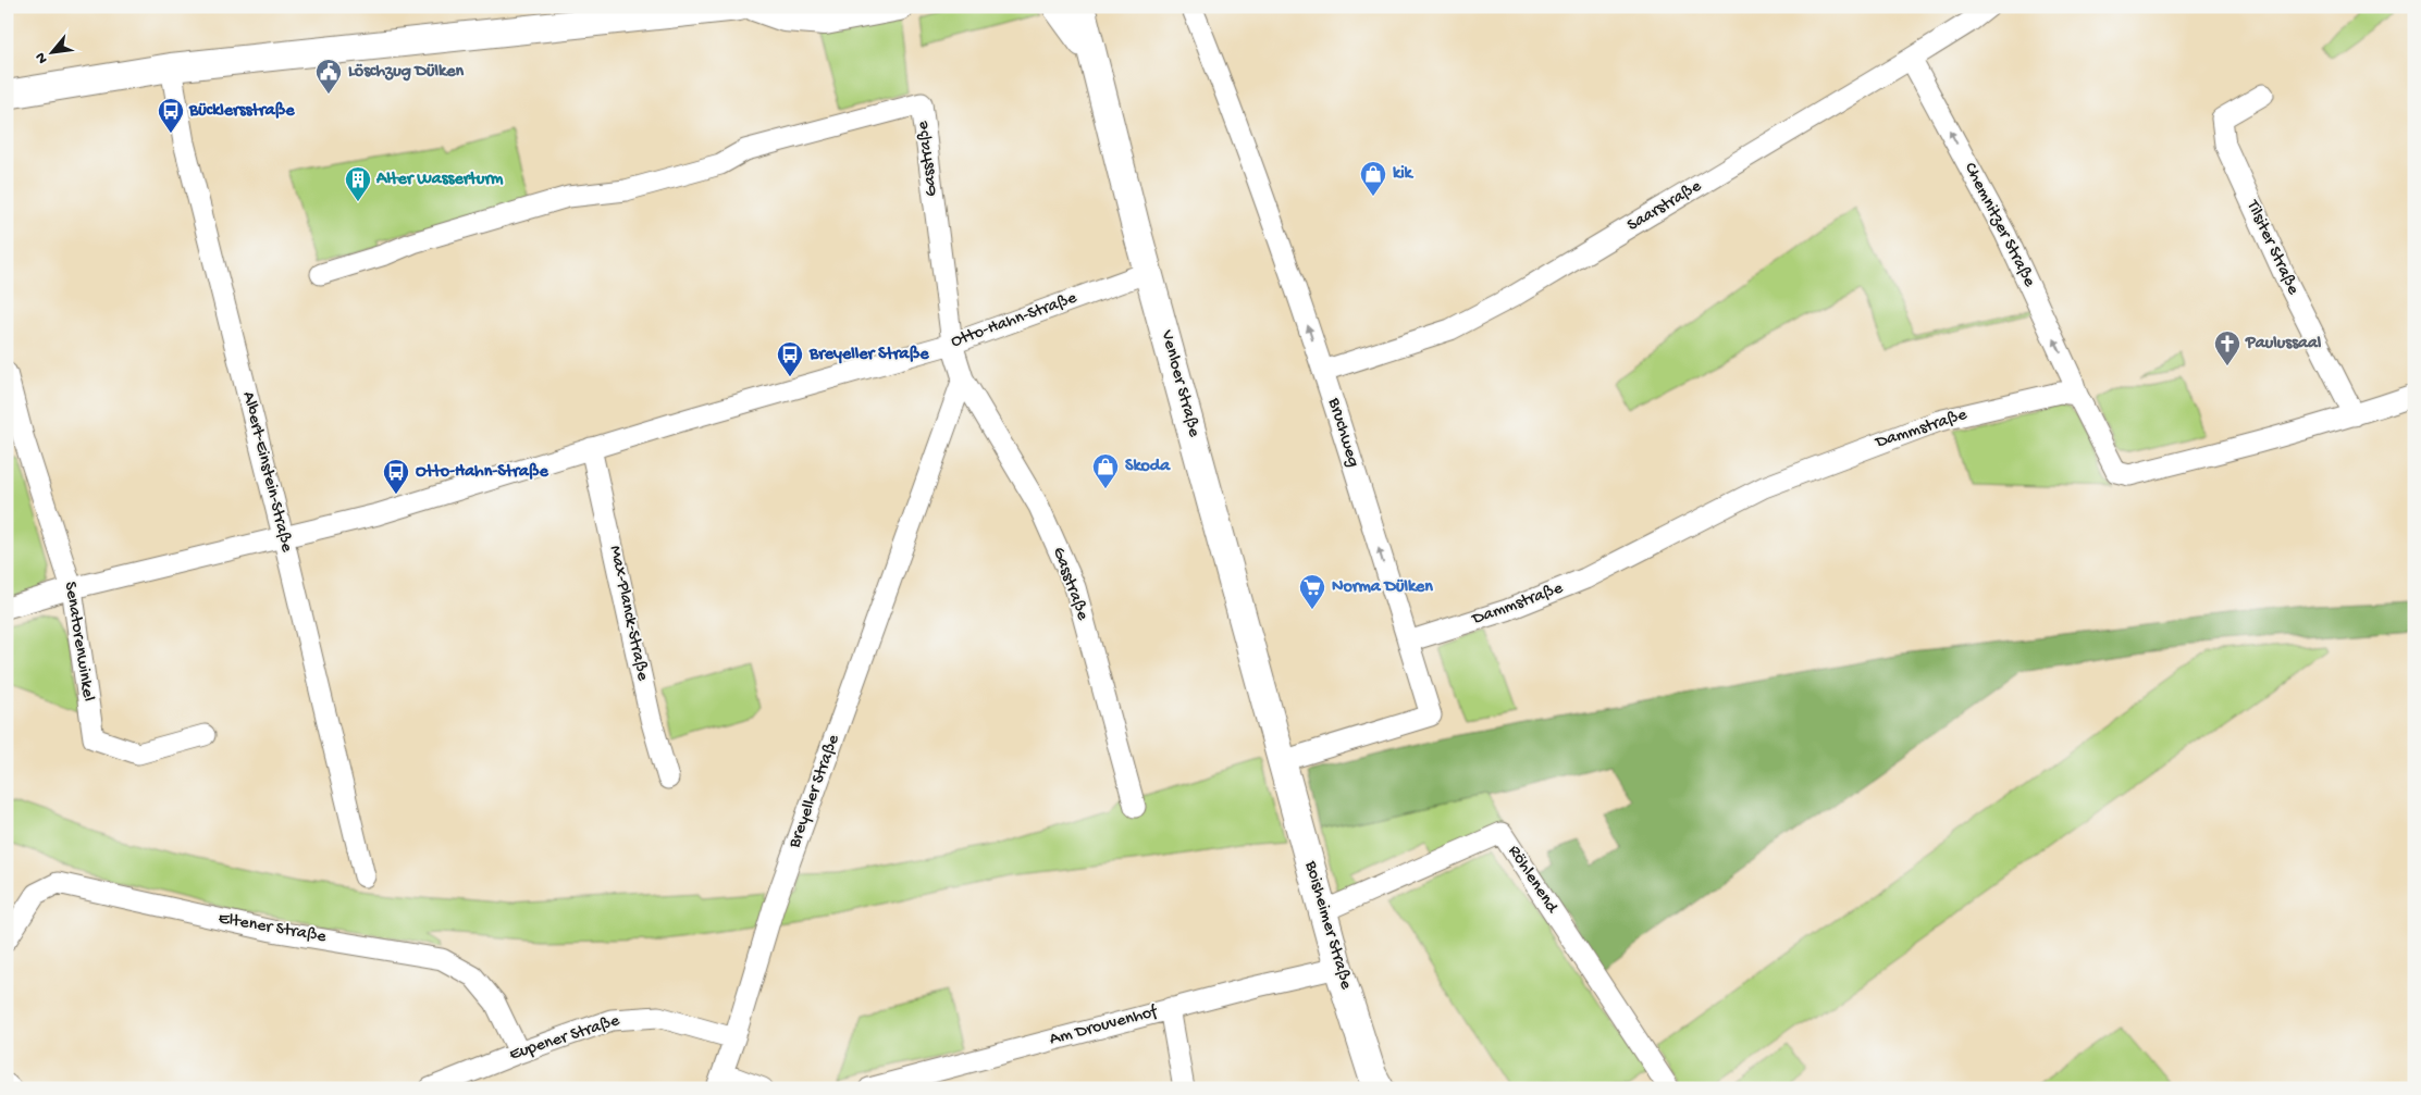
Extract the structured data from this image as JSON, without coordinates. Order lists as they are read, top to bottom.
{
  "streets": {
    "main road": ["Venloer Straße", "Boisheimer Straße"],
    "street": [
      "Gasstraße",
      "Saarstraße",
      "Chemnitzer Straße",
      "Tilsiter Straße",
      "Otto-Hahn-Straße",
      "Dammstraße",
      "Bruchweg",
      "Albert-Einstein-Straße",
      "Max-Planck-Straße",
      "Senatorenwinkel",
      "Breyeller Straße",
      "Röhlenend",
      "Eltener Straße",
      "Am Drouvenhof",
      "Eupener Straße"
    ]
  },
  "crossings": [
    ["Gasstraße", "Otto-Hahn-Straße"],
    ["Gasstraße", "Breyeller Straße"],
    ["Saarstraße", "Chemnitzer Straße"],
    ["Saarstraße", "Bruchweg"],
    ["Chemnitzer Straße", "Dammstraße"],
    ["Otto-Hahn-Straße", "Venloer Straße"],
    ["Otto-Hahn-Straße", "Albert-Einstein-Straße"],
    ["Otto-Hahn-Straße", "Max-Planck-Straße"],
    ["Otto-Hahn-Straße", "Senatorenwinkel"],
    ["Venloer Straße", "Bruchweg"],
    ["Venloer Straße", "Boisheimer Straße"],
    ["Dammstraße", "Bruchweg"],
    ["Bruchweg", "Boisheimer Straße"],
    ["Breyeller Straße", "Eupener Straße"],
    ["Röhlenend", "Boisheimer Straße"],
    ["Boisheimer Straße", "Am Drouvenhof"],
    ["Eltener Straße", "Eupener Straße"]
  ],
  "one_way": ["Chemnitzer Straße", "Bruchweg"],
  "places": {
    "public building": ["Löschzug Dülken"],
    "bus stop": ["Bücklersstraße", "Breyeller Straße", "Otto-Hahn-Straße"],
    "shop": ["kik", "Skoda"],
    "building": ["Alter Wasserturm"],
    "church": ["Paulussaal"],
    "supermarket": ["Norma Dülken"]
  },
  "north": "bottom left"
}
